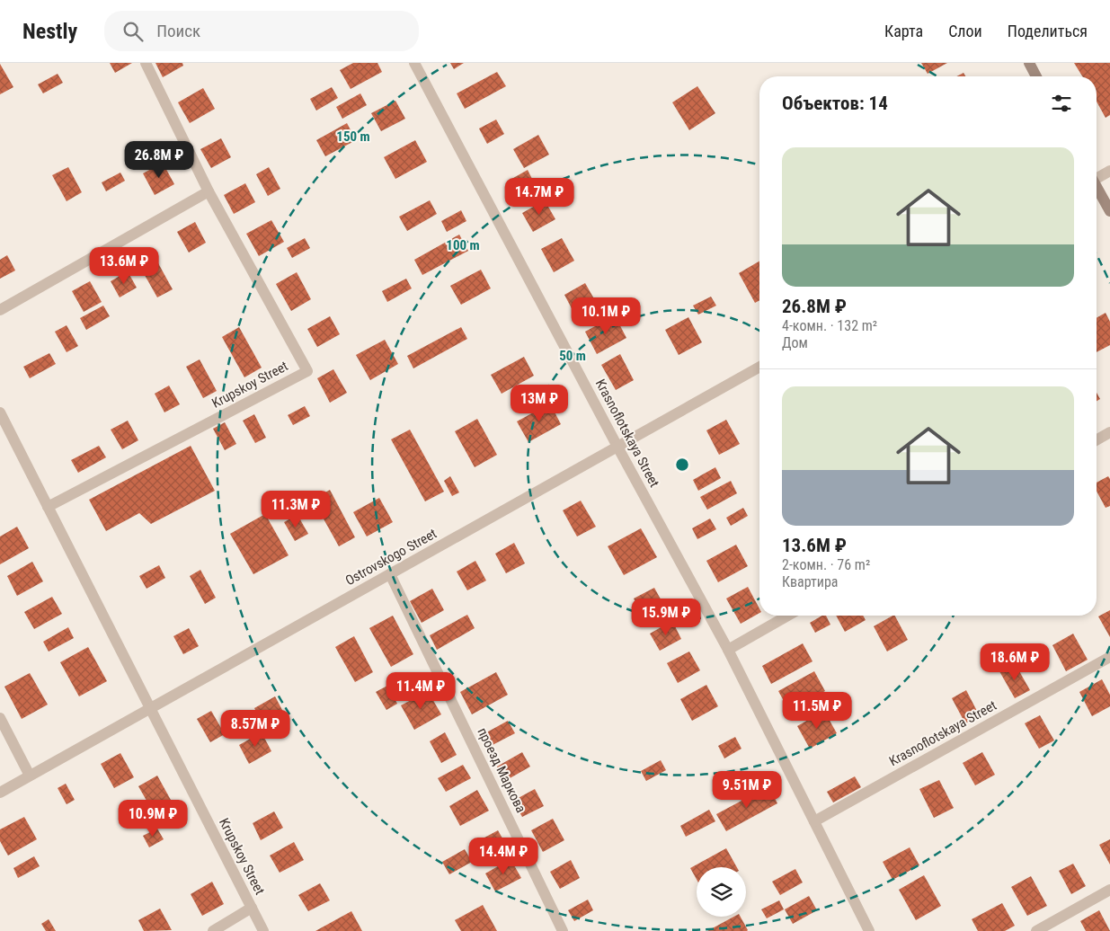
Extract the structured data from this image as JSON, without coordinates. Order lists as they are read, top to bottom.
{
  "streets": {
    "lane": [
      "Krupskoy Street",
      "Krasnoflotskaya Street",
      "Ostrovskogo Street",
      "проезд Маркова"
    ]
  },
  "crossings": [
    ["Krupskoy Street", "Ostrovskogo Street"],
    ["Krasnoflotskaya Street", "Ostrovskogo Street"],
    ["Ostrovskogo Street", "проезд Маркова"]
  ],
  "page": {
    "header": "Nestly",
    "search": "Поиск",
    "nav": ["Карта", "Слои", "Поделиться"],
    "heading": "Объектов: 14",
    "list": [
      {
        "name": "26.8M ₽",
        "note": "4-комн. · 132 m² · Дом"
      },
      {
        "name": "13.6M ₽",
        "note": "2-комн. · 76 m² · Квартира"
      }
    ],
    "price": [
      "26.8M ₽",
      "14.7M ₽",
      "13.6M ₽",
      "10.1M ₽",
      "13M ₽",
      "11.3M ₽",
      "15.9M ₽",
      "18.6M ₽",
      "11.4M ₽",
      "11.5M ₽",
      "8.57M ₽",
      "9.51M ₽",
      "10.9M ₽",
      "14.4M ₽"
    ]
  },
  "rings": ["150 m", "100 m", "50 m"]
}
